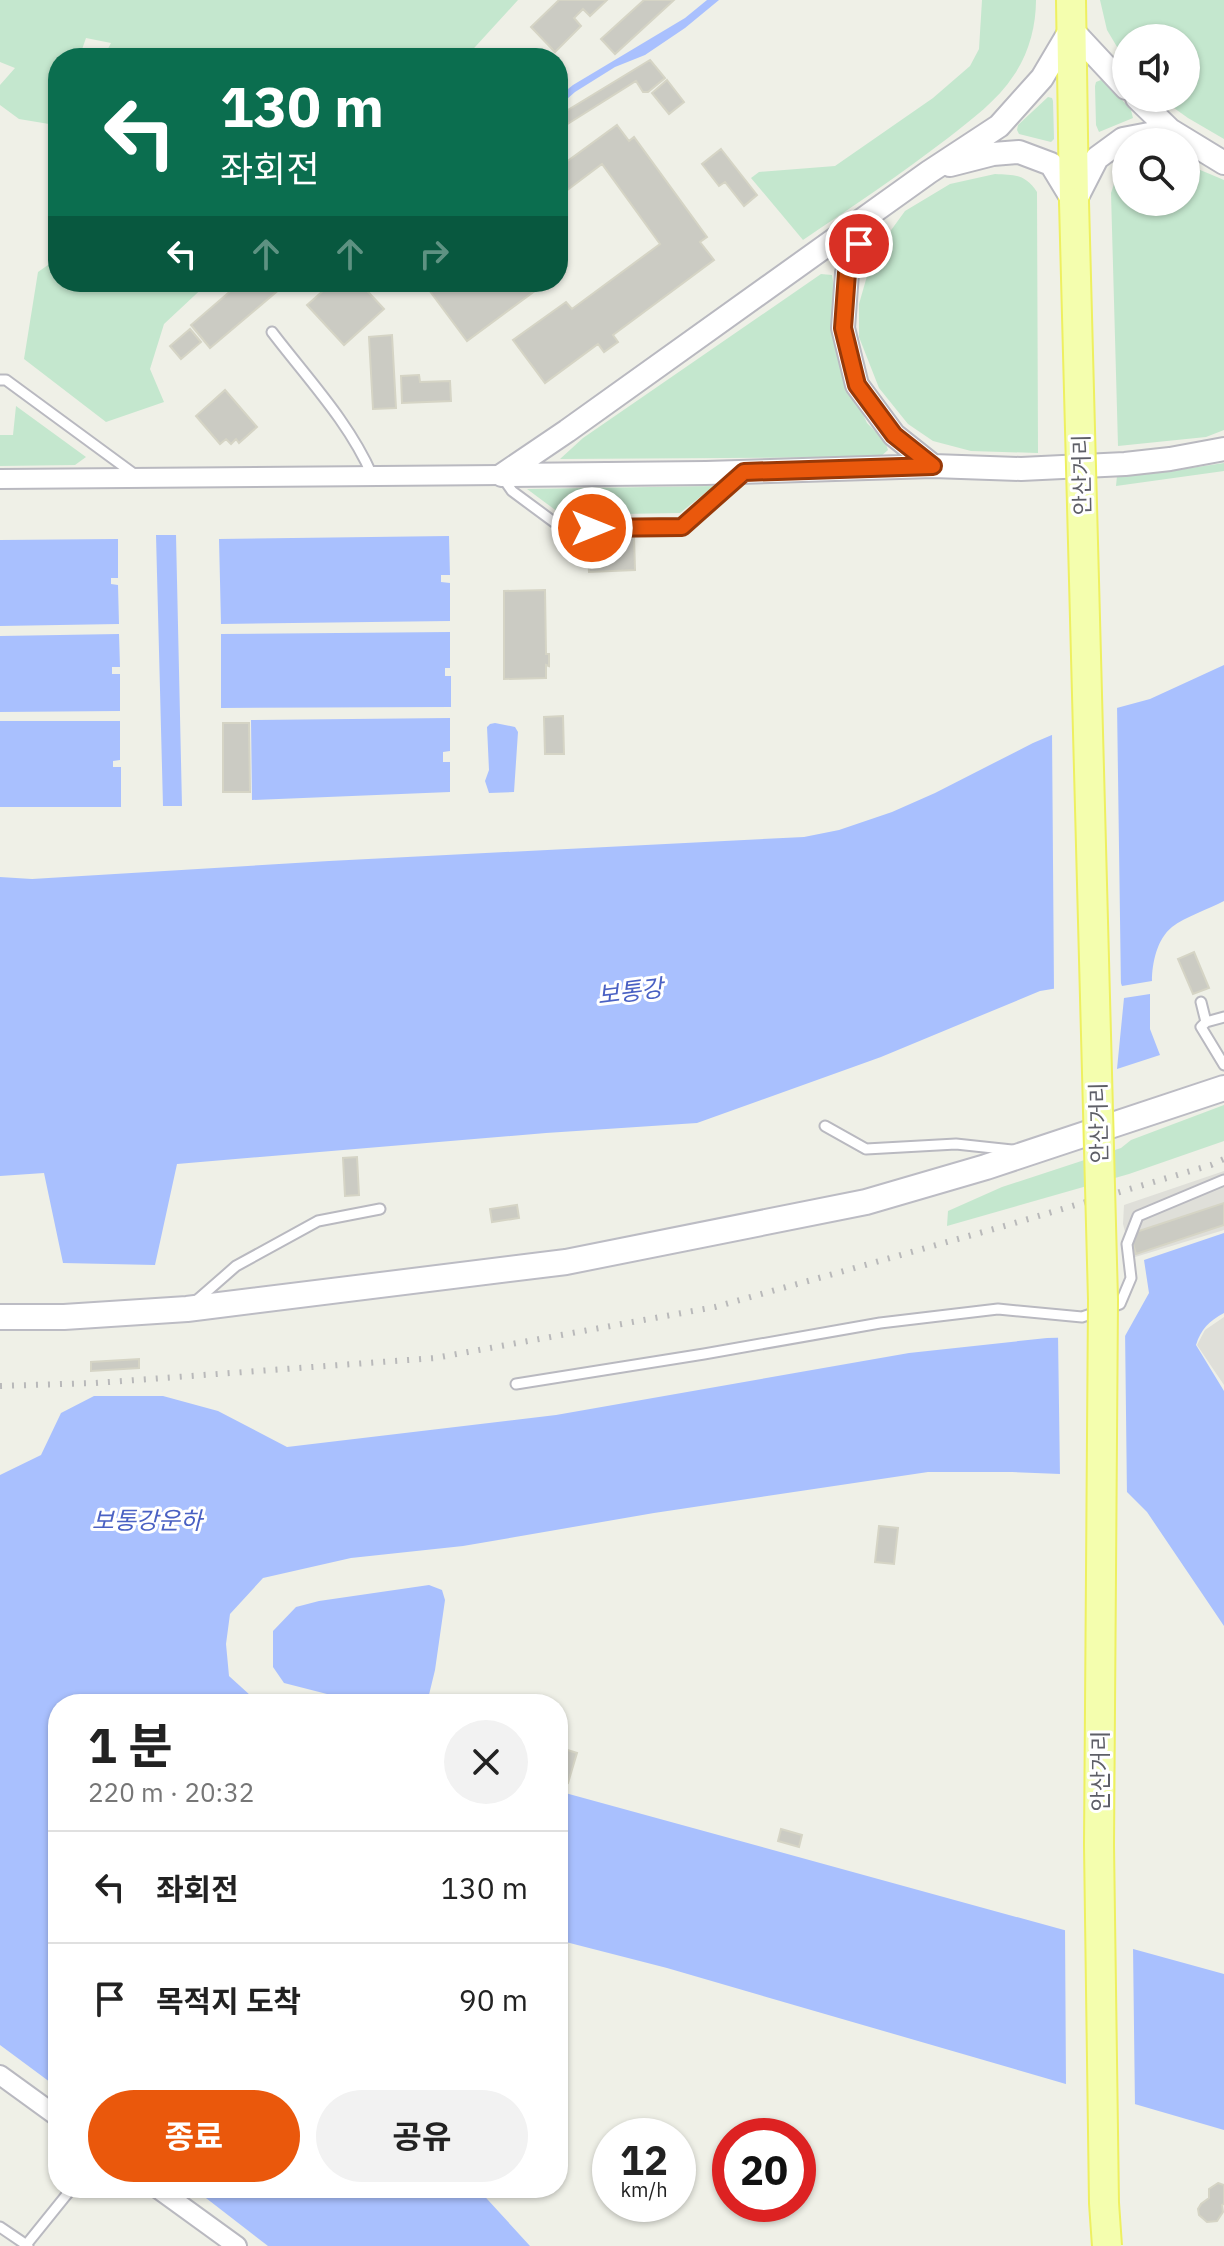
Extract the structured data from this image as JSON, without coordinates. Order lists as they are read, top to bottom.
{
  "streets": {
    "main road": ["안산거리"]
  },
  "water": ["보통강", "보통강운하"],
  "page": {
    "turn": ["130 m", "좌회전"],
    "heading": ["1 분", "220 m · 20:32"],
    "list": [
      {
        "name": "좌회전",
        "value": "130 m"
      },
      {
        "name": "목적지 도착",
        "value": "90 m"
      }
    ],
    "buttons": ["종료", "공유"],
    "speed": "12 km/h",
    "limit": "20"
  }
}
